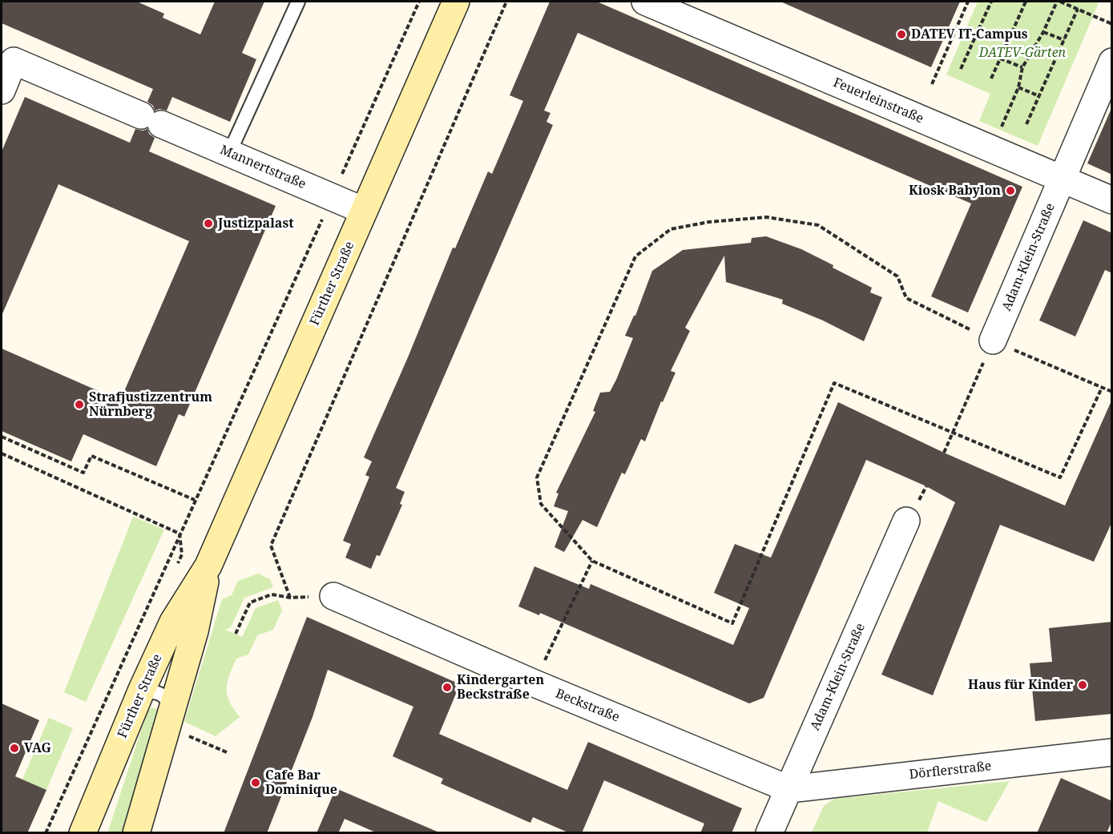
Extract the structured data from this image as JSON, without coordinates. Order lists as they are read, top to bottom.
{
  "streets": {
    "main road": ["Fürther Straße"],
    "street": [
      "Feuerleinstraße",
      "Mannertstraße",
      "Adam-Klein-Straße",
      "Beckstraße",
      "Dörflerstraße"
    ]
  },
  "crossings": [
    ["Feuerleinstraße", "Adam-Klein-Straße"],
    ["Mannertstraße", "Fürther Straße"],
    ["Adam-Klein-Straße", "Beckstraße"],
    ["Adam-Klein-Straße", "Dörflerstraße"],
    ["Beckstraße", "Dörflerstraße"]
  ],
  "parks": ["DATEV-Gärten"],
  "places": [
    "DATEV IT-Campus",
    "Kiosk Babylon",
    "Justizpalast",
    "Strafjustizzentrum Nürnberg",
    "Haus für Kinder",
    "Kindergarten Beckstraße",
    "VAG",
    "Cafe Bar Dominique"
  ]
}
